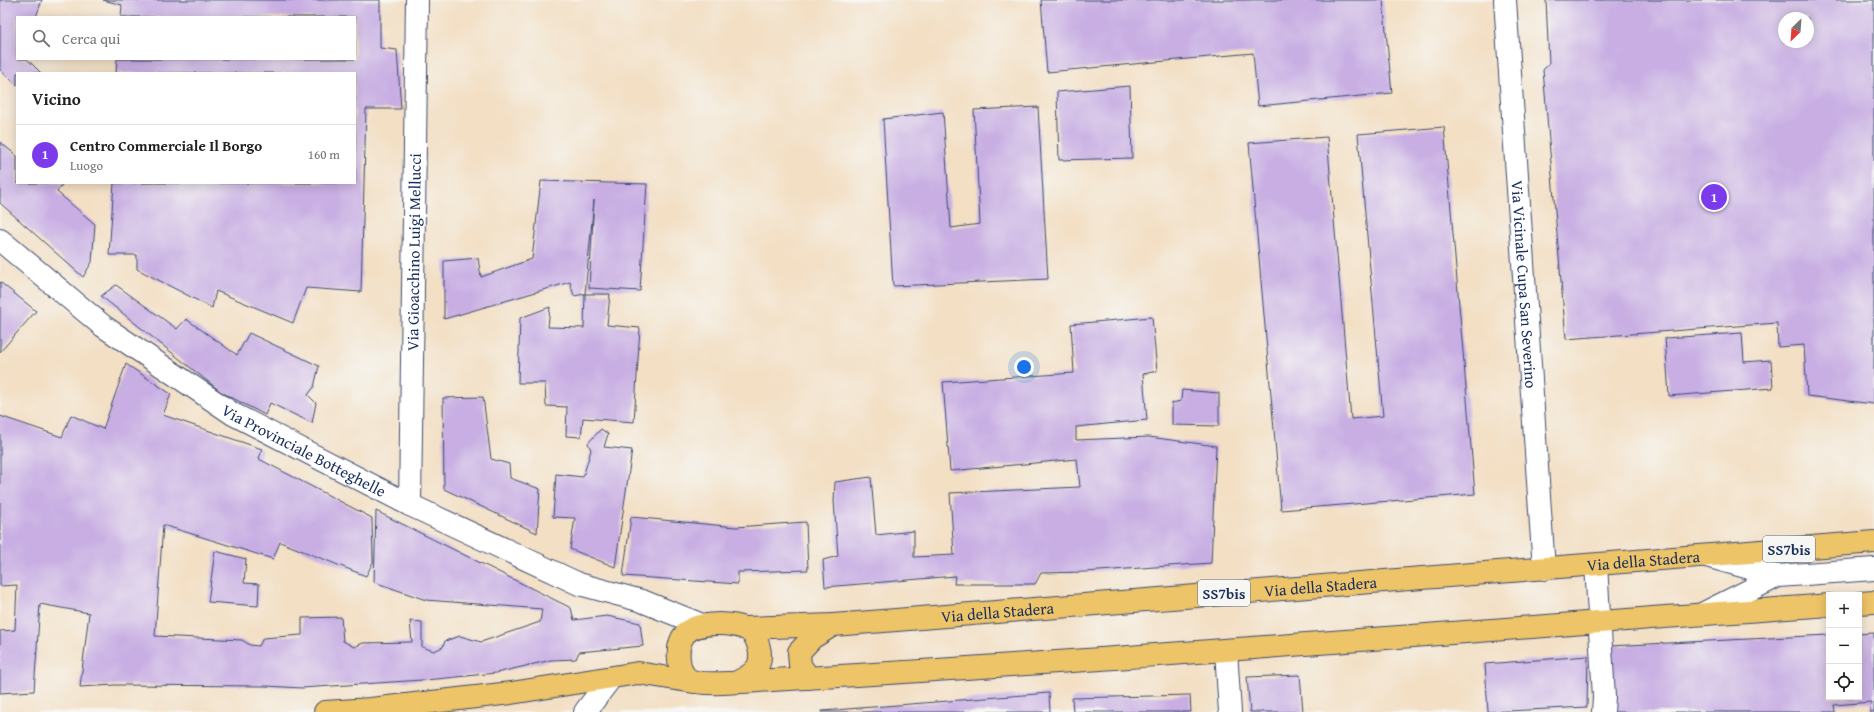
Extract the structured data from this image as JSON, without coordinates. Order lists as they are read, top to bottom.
{
  "streets": {
    "main road": ["SS7bis", "Via della Stadera"],
    "street": ["Via Gioacchino Luigi Mellucci", "Via Vicinale Cupa San Severino", "Via Provinciale Botteghelle"]
  },
  "crossings": [
    ["Via Gioacchino Luigi Mellucci", "Via Provinciale Botteghelle"],
    ["Via Vicinale Cupa San Severino", "Via della Stadera"],
    ["Via Provinciale Botteghelle", "Via della Stadera"]
  ],
  "north": "bottom left",
  "page": {
    "search": "Cerca qui",
    "heading": "Vicino",
    "list": [
      {
        "mark": "1",
        "name": "Centro Commerciale Il Borgo",
        "note": "Luogo",
        "value": "160 m"
      }
    ],
    "pins": "1",
    "map_buttons": ["+", "−"]
  }
}
